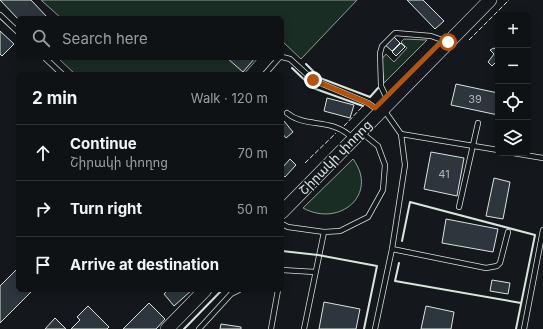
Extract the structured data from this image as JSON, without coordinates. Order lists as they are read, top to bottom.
{
  "streets": {
    "main road": ["Շիրակի փողոց"]
  },
  "house_numbers": ["39", "41"],
  "page": {
    "map_buttons": ["+", "−"],
    "search": "Search here",
    "heading": ["2 min", "Walk · 120 m"],
    "list": [
      ["Continue", "Շիրակի փողոց", "70 m"],
      ["Turn right", "50 m"],
      "Arrive at destination"
    ]
  }
}
